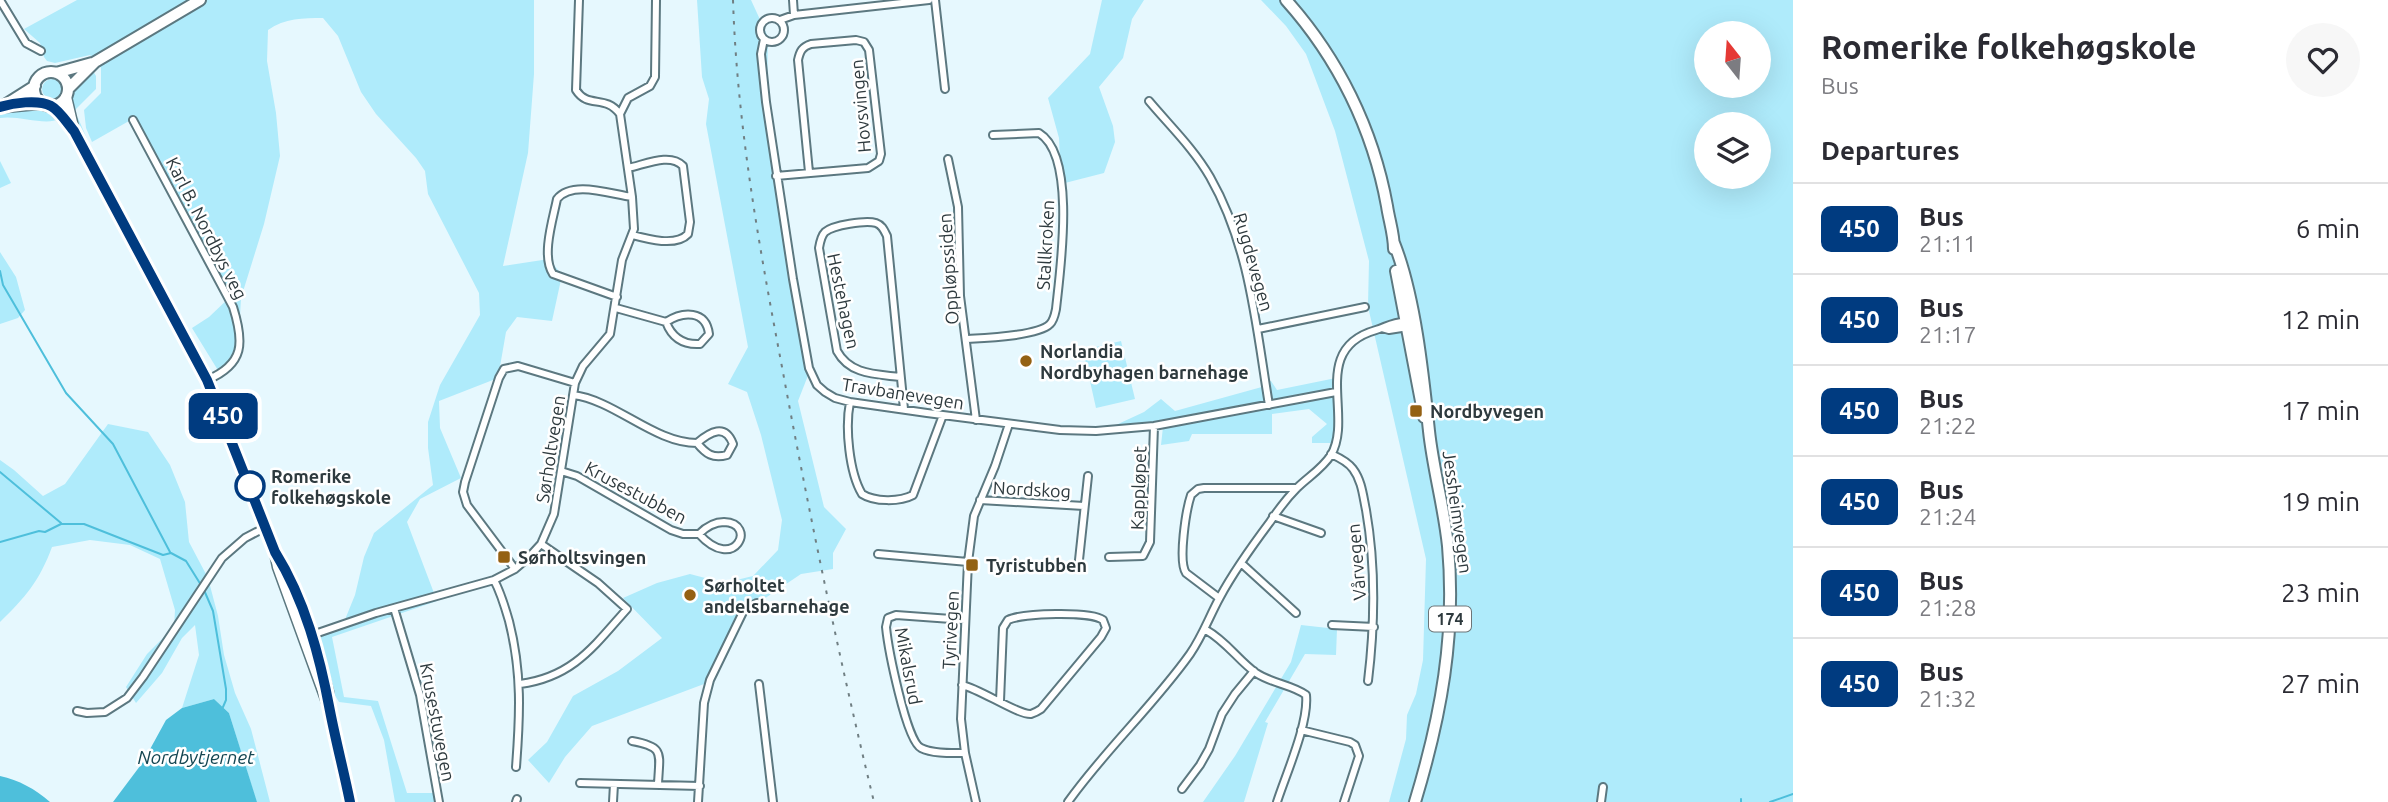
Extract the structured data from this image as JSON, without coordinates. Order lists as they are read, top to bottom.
{
  "streets": {
    "main road": ["Jessheimvegen", "174"],
    "street": [
      "Hovsvingen",
      "Karl B. Nordbys veg",
      "Stallkroken",
      "Rugdevegen",
      "Oppløpssiden",
      "Hestehagen",
      "Travbanevegen",
      "Sørholtvegen",
      "Kappløpet",
      "Nordskog",
      "Krusestubben",
      "Vårvegen",
      "Tyrivegen",
      "Mikalsrud",
      "Krusestuvegen"
    ]
  },
  "crossings": [
    ["Hovsvingen", "Travbanevegen"],
    ["Stallkroken", "Oppløpssiden"],
    ["Rugdevegen", "Travbanevegen"],
    ["Oppløpssiden", "Travbanevegen"],
    ["Hestehagen", "Travbanevegen"],
    ["Travbanevegen", "Kappløpet"],
    ["Travbanevegen", "Tyrivegen"],
    ["Sørholtvegen", "Krusestubben"],
    ["Sørholtvegen", "Krusestuvegen"],
    ["Nordskog", "Tyrivegen"],
    ["Tyrivegen", "Mikalsrud"]
  ],
  "water": ["Nordbytjernet"],
  "places": {
    "other": ["Norlandia Nordbyhagen barnehage", "Romerike folkehøgskole", "Sørholtet andelsbarnehage"],
    "transit": ["Nordbyvegen", "Sørholtsvingen", "Tyristubben"]
  },
  "lines": ["bus line 450"],
  "north": "top",
  "page": {
    "on_map": "450",
    "heading": [
      ["Romerike folkehøgskole", "Bus"],
      "Departures"
    ],
    "list": [
      {
        "mark": "450",
        "name": "Bus",
        "note": "21:11",
        "value": "6 min"
      },
      {
        "mark": "450",
        "name": "Bus",
        "note": "21:17",
        "value": "12 min"
      },
      {
        "mark": "450",
        "name": "Bus",
        "note": "21:22",
        "value": "17 min"
      },
      {
        "mark": "450",
        "name": "Bus",
        "note": "21:24",
        "value": "19 min"
      },
      {
        "mark": "450",
        "name": "Bus",
        "note": "21:28",
        "value": "23 min"
      },
      {
        "mark": "450",
        "name": "Bus",
        "note": "21:32",
        "value": "27 min"
      }
    ]
  }
}
